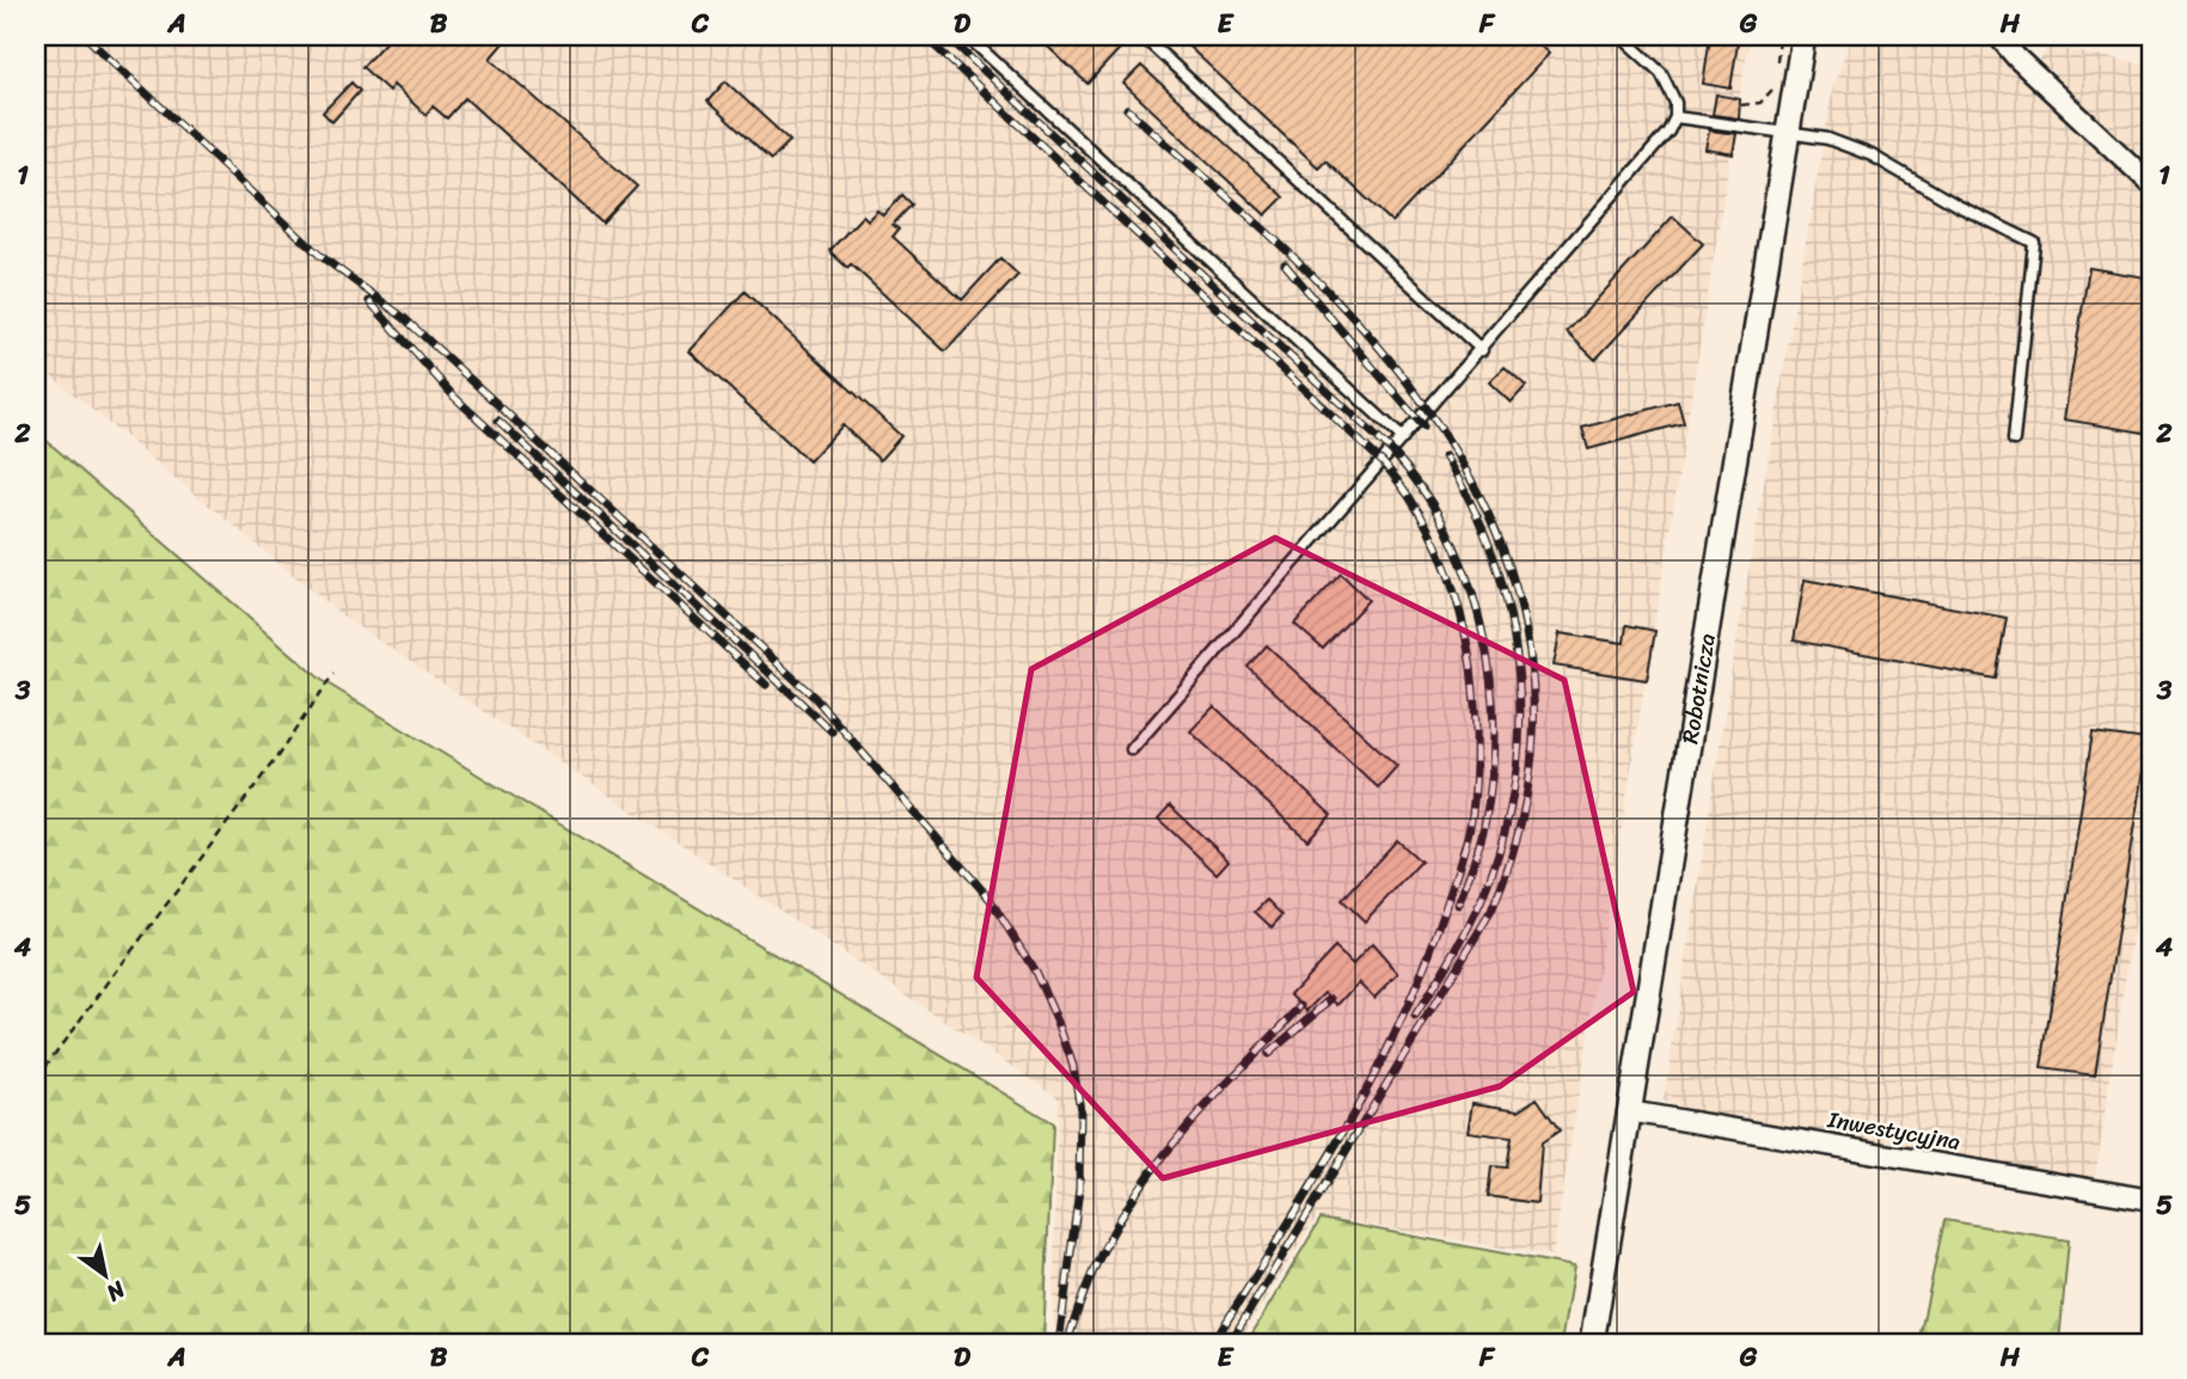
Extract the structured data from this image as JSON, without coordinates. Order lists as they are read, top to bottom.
{
  "streets": {
    "street": ["Robotnicza", "Inwestycyjna"]
  },
  "crossings": [
    ["Robotnicza", "Inwestycyjna"]
  ],
  "north": "bottom right",
  "grid": {
    "columns": [
      "A",
      "B",
      "C",
      "D",
      "E",
      "F",
      "G",
      "H"
    ],
    "rows": [
      "1",
      "2",
      "3",
      "4",
      "5"
    ]
  }
}
